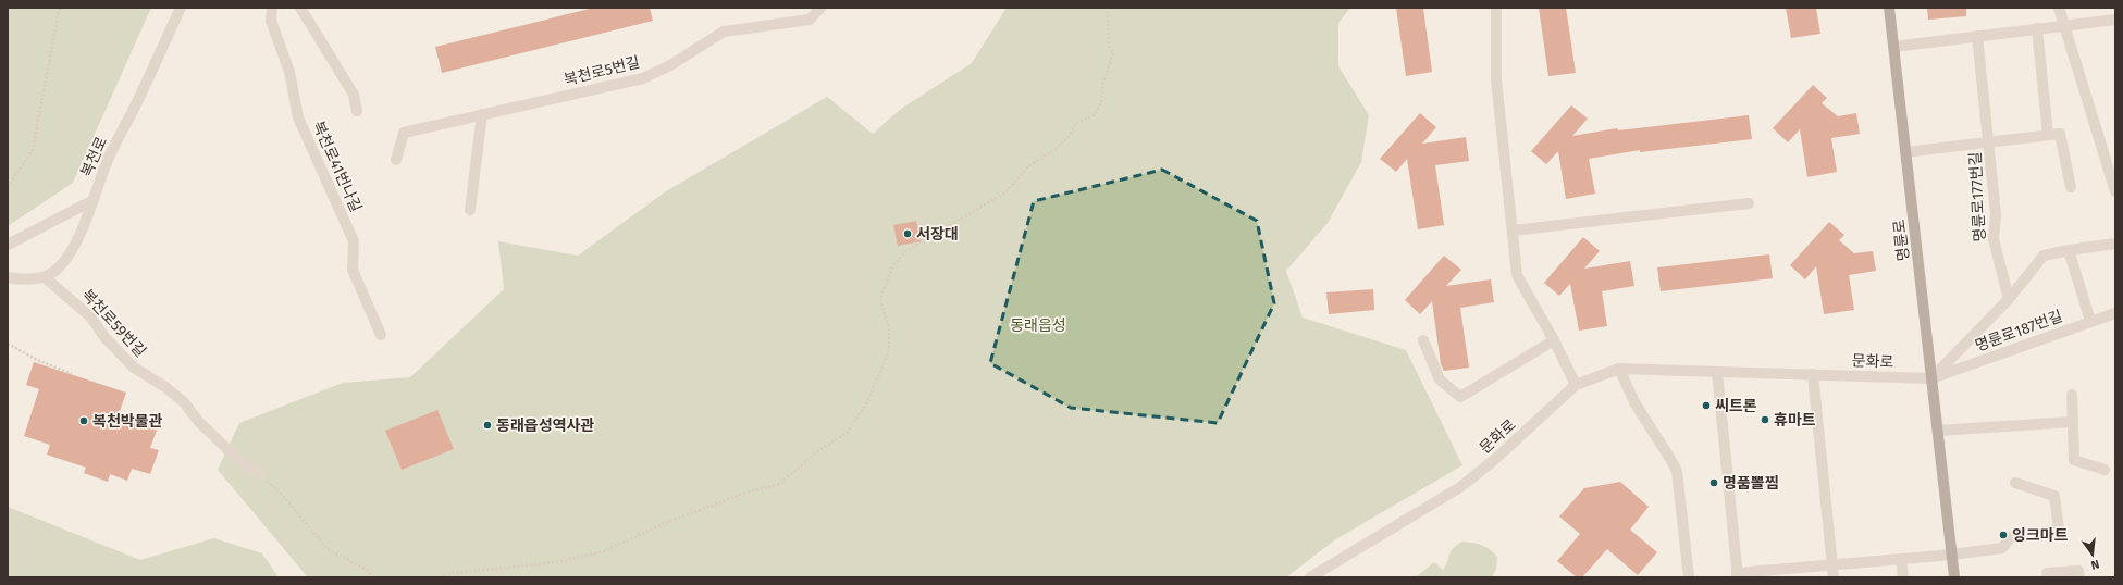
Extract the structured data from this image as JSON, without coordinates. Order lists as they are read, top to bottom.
{
  "streets": {
    "main road": ["명륜로"],
    "street": [
      "복천로5번길",
      "복천로",
      "복천로41번나길",
      "명륜로177번길",
      "복천로59번길",
      "명륜로187번길",
      "문화로"
    ]
  },
  "crossings": [
    ["복천로", "복천로59번길"],
    ["명륜로177번길", "명륜로"],
    ["명륜로", "명륜로187번길"],
    ["명륜로", "문화로"],
    ["명륜로187번길", "문화로"]
  ],
  "parks": ["동래읍성"],
  "places": [
    "서장대",
    "씨트론",
    "휴마트",
    "복천박물관",
    "동래읍성역사관",
    "명품뽈찜",
    "잉크마트"
  ],
  "north": "bottom"
}
